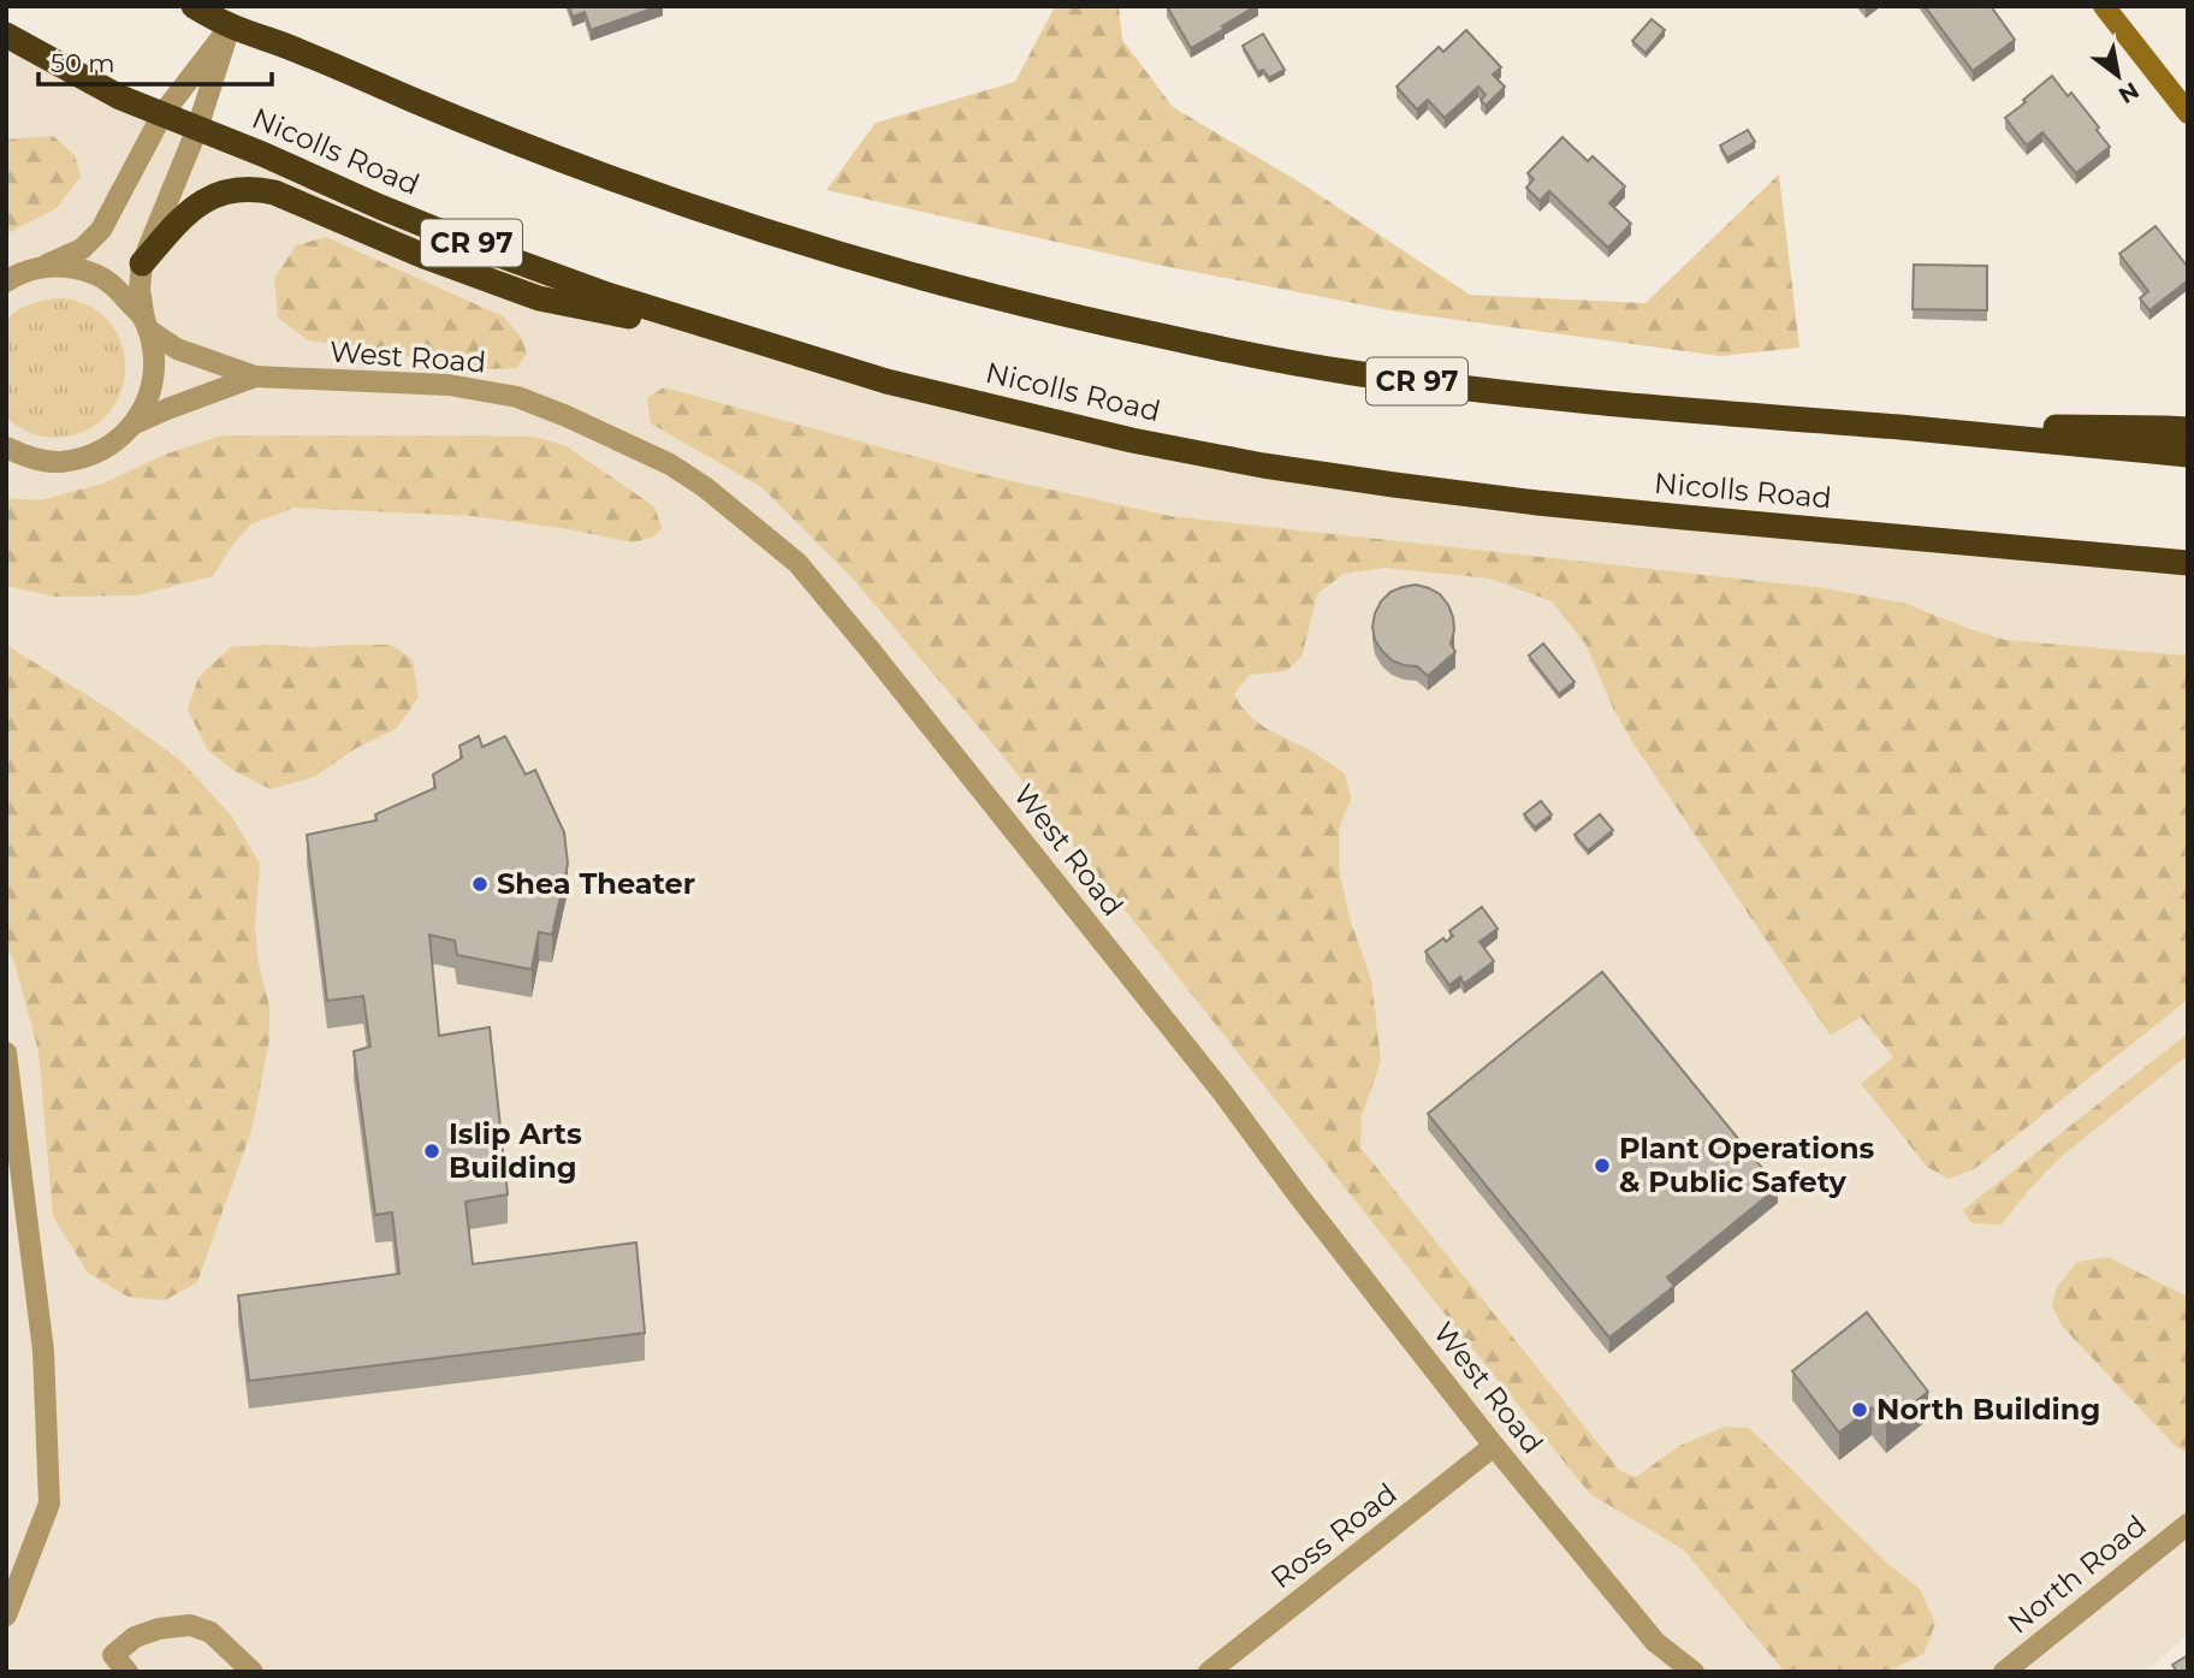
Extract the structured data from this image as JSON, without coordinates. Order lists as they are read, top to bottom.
{
  "streets": {
    "highway": ["Nicolls Road", "CR 97"],
    "street": ["West Road", "Ross Road", "North Road"]
  },
  "crossings": [
    ["West Road", "Ross Road"]
  ],
  "places": [
    "Shea Theater",
    "Islip Arts Building",
    "Plant Operations & Public Safety",
    "North Building"
  ],
  "scale_bar": "50 m",
  "north": "bottom right"
}
